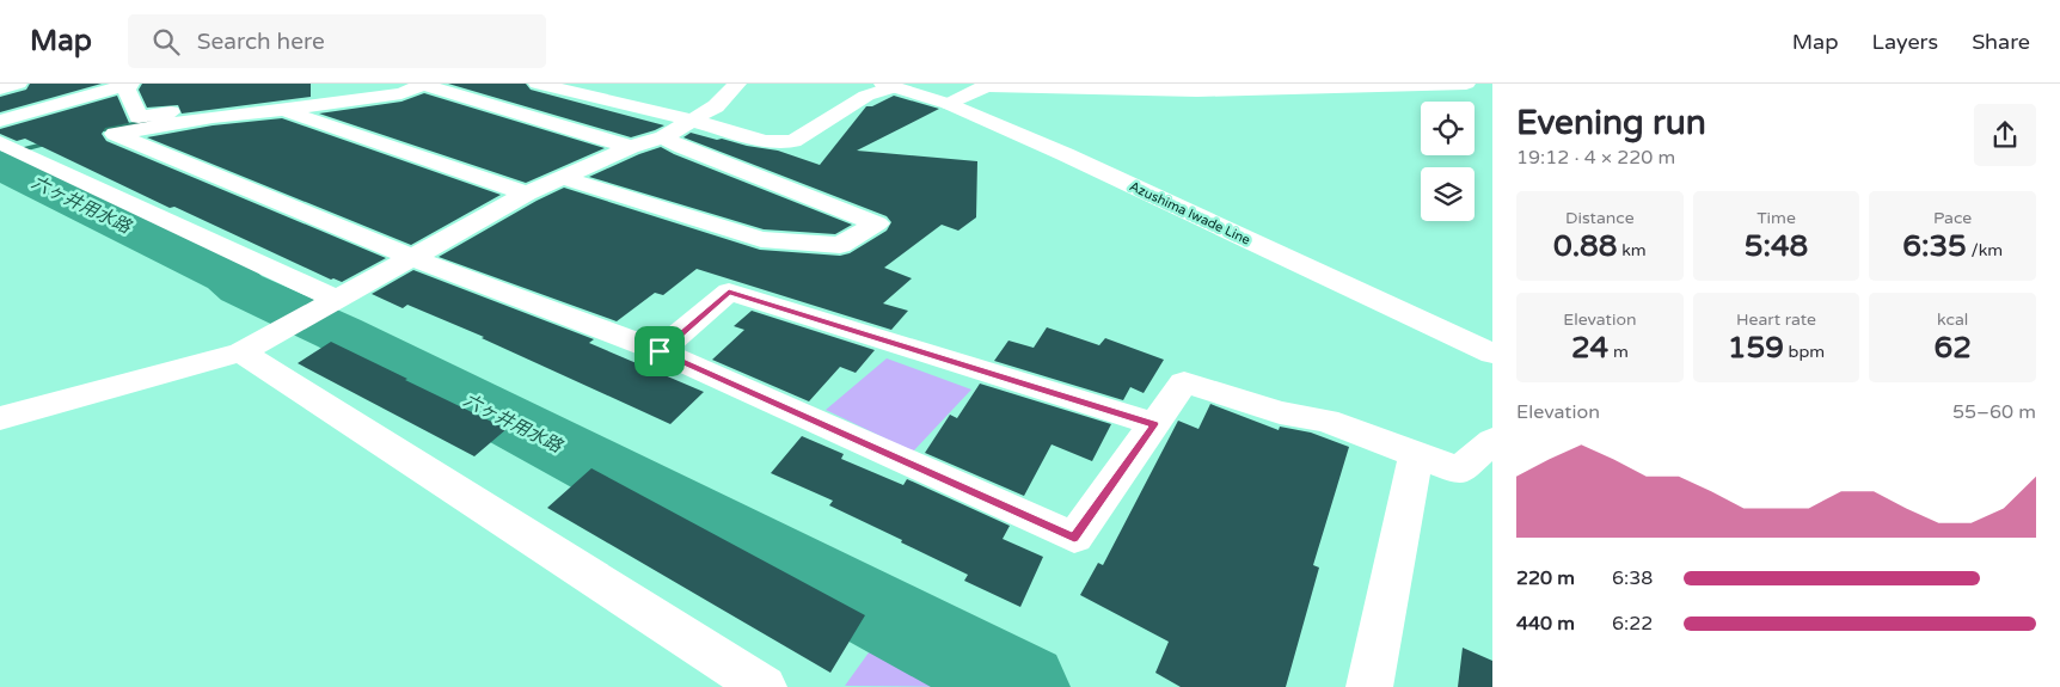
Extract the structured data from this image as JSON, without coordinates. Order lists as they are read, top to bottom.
{
  "streets": {
    "street": ["Azushima Iwade Line"]
  },
  "water": ["六ヶ井用水路"],
  "page": {
    "header": "Map",
    "search": "Search here",
    "nav": ["Map", "Layers", "Share"],
    "heading": ["Evening run", "19:12 · 4 × 220 m"],
    "stats": [
      ["Distance", "0.88 km"],
      ["Time", "5:48"],
      ["Pace", "6:35 /km"],
      ["Elevation", "24 m"],
      ["Heart rate", "159 bpm"],
      ["kcal", "62"]
    ],
    "chart": ["Elevation", "55–60 m"],
    "list": [
      {
        "name": "220 m",
        "note": "6:38"
      },
      {
        "name": "440 m",
        "note": "6:22"
      }
    ]
  }
}
